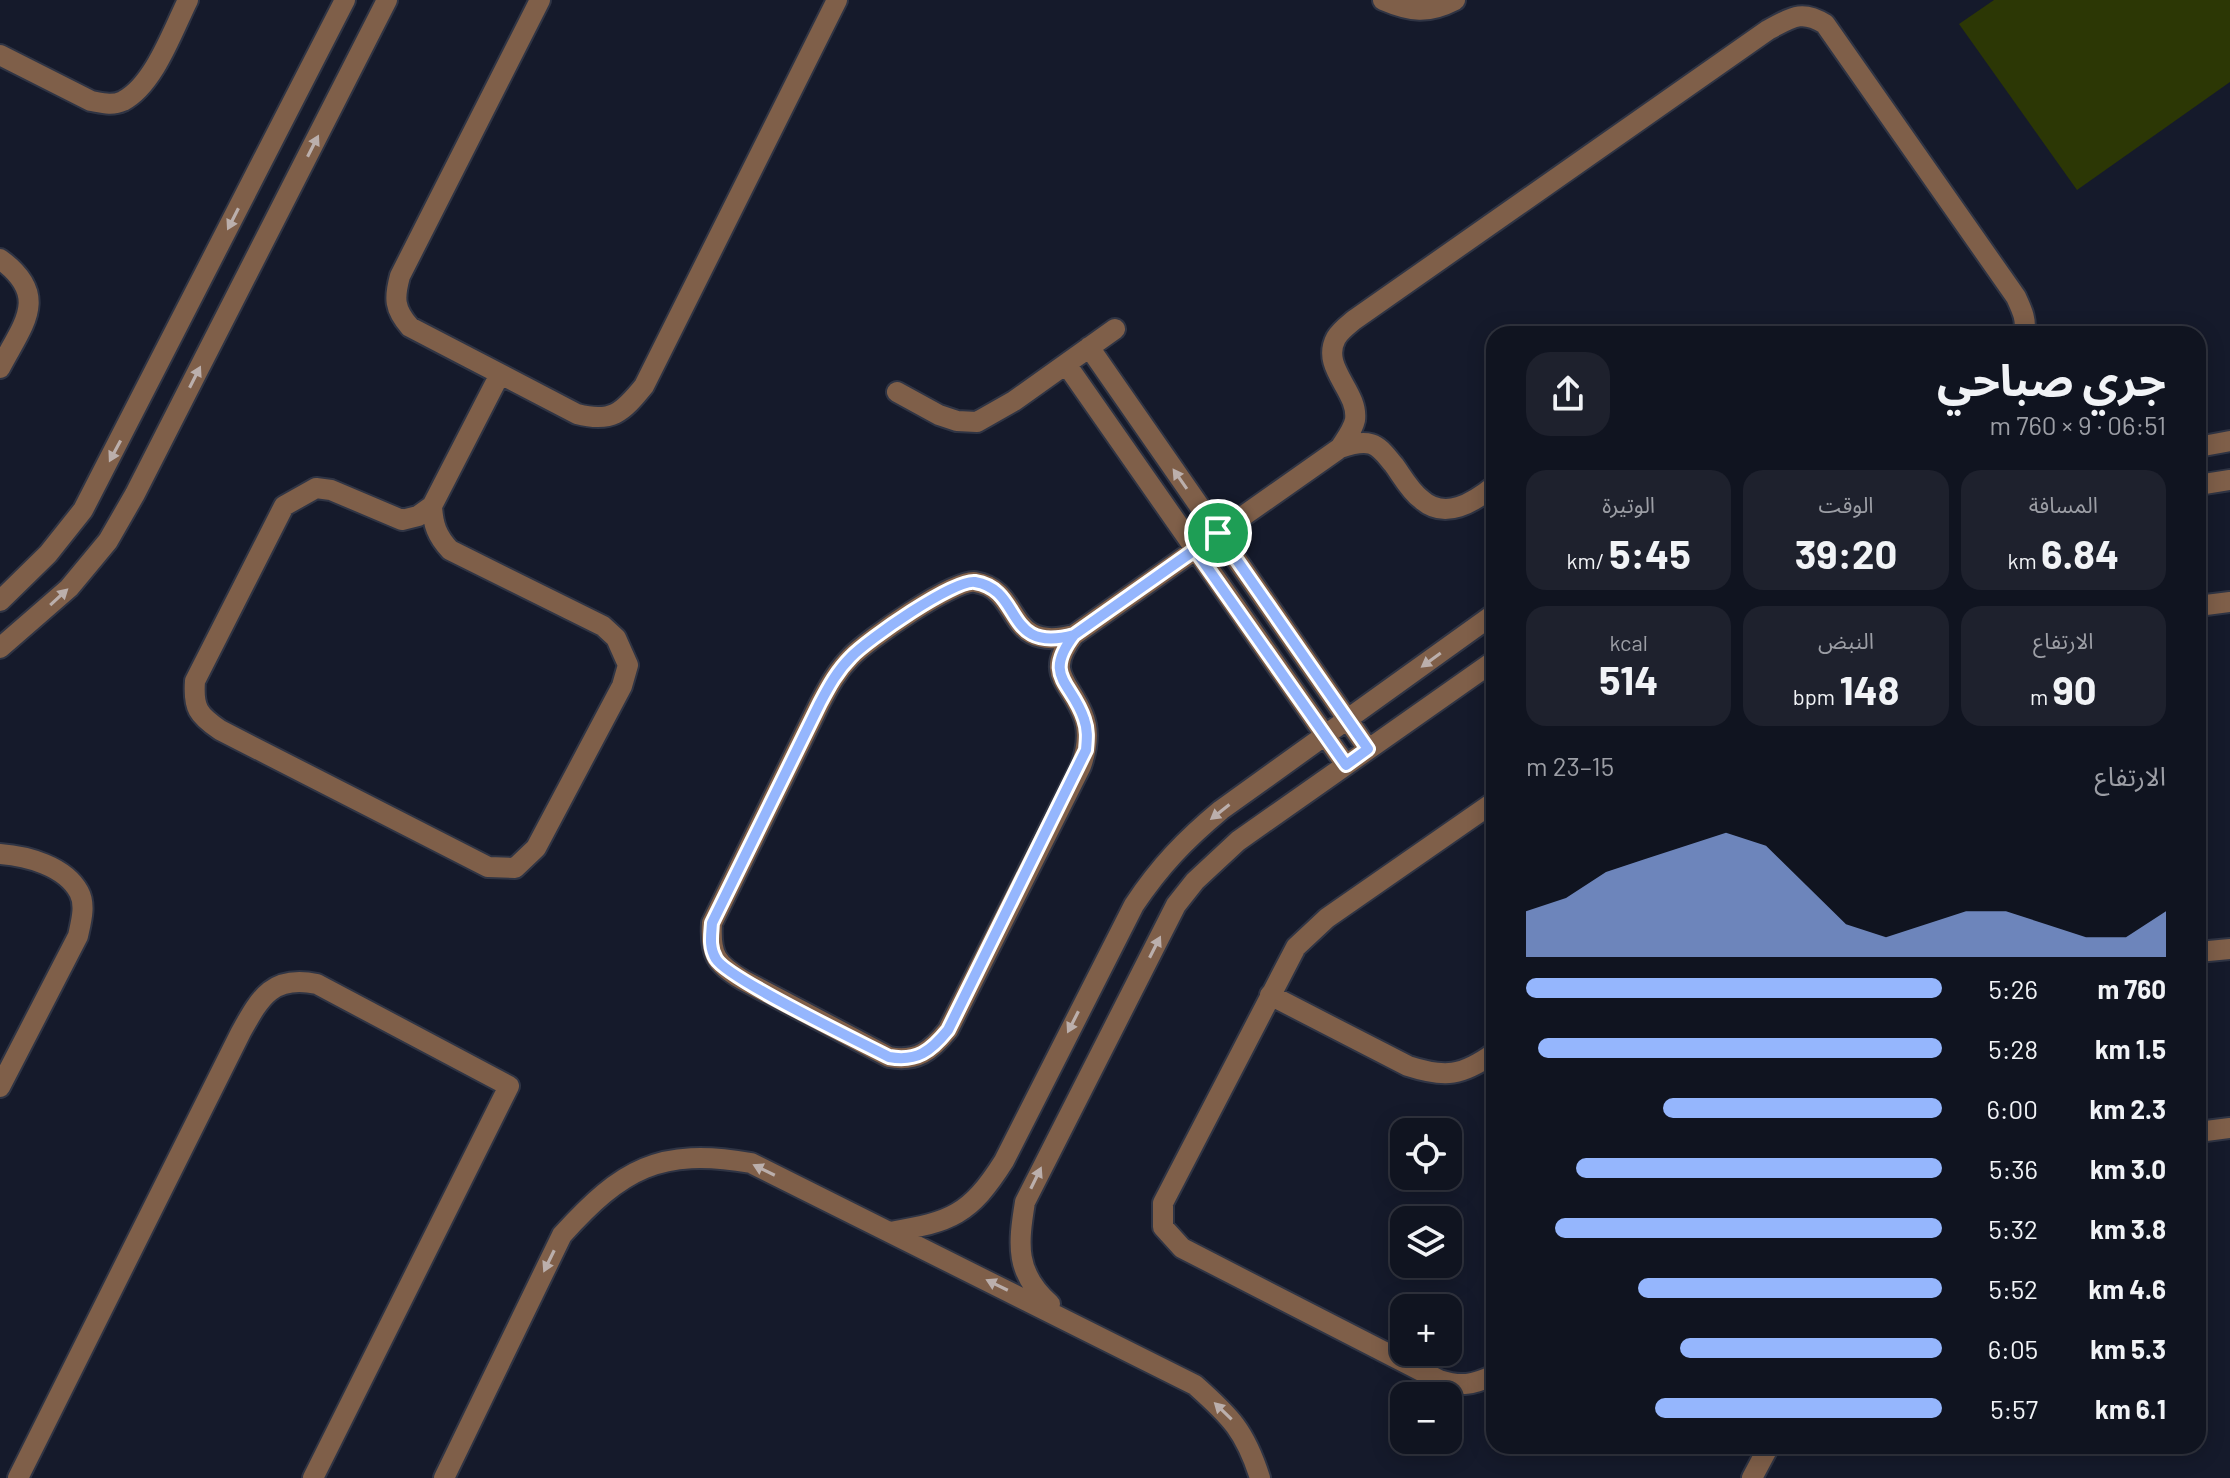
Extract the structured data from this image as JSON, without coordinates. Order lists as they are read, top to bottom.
{
  "page": {
    "heading": ["جري صباحي", "06:51 · 9 × 760 m"],
    "stats": [
      ["المسافة", "6.84 km"],
      ["الوقت", "39:20"],
      ["الوتيرة", "5:45 /km"],
      ["الارتفاع", "90 m"],
      ["النبض", "148 bpm"],
      ["kcal", "514"]
    ],
    "chart": ["الارتفاع", "15–23 m"],
    "list": [
      {
        "name": "760 m",
        "note": "5:26"
      },
      {
        "name": "1.5 km",
        "note": "5:28"
      },
      {
        "name": "2.3 km",
        "note": "6:00"
      },
      {
        "name": "3.0 km",
        "note": "5:36"
      },
      {
        "name": "3.8 km",
        "note": "5:32"
      },
      {
        "name": "4.6 km",
        "note": "5:52"
      },
      {
        "name": "5.3 km",
        "note": "6:05"
      },
      {
        "name": "6.1 km",
        "note": "5:57"
      }
    ],
    "map_buttons": ["+", "−"]
  }
}
